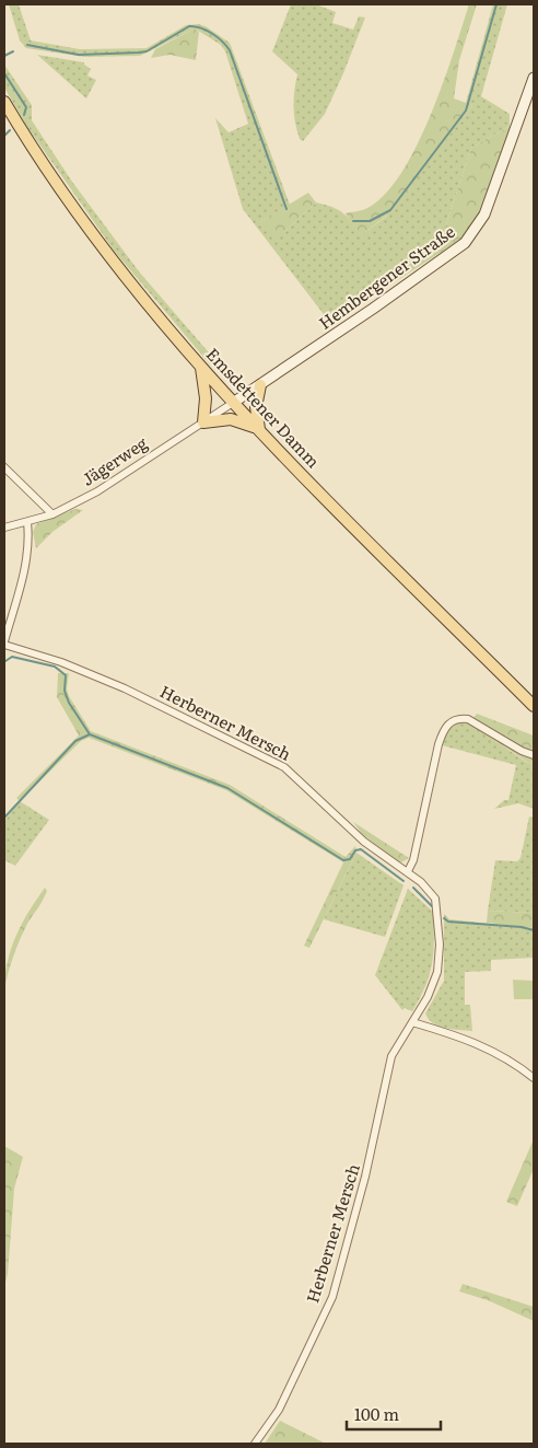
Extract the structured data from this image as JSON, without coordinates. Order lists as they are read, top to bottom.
{
  "streets": {
    "main road": ["Emsdettener Damm"],
    "street": ["Hembergener Straße", "Jägerweg", "Herberner Mersch"]
  },
  "crossings": [
    ["Hembergener Straße", "Emsdettener Damm"],
    ["Hembergener Straße", "Jägerweg"],
    ["Emsdettener Damm", "Jägerweg"]
  ],
  "scale_bar": "100 m"
}
